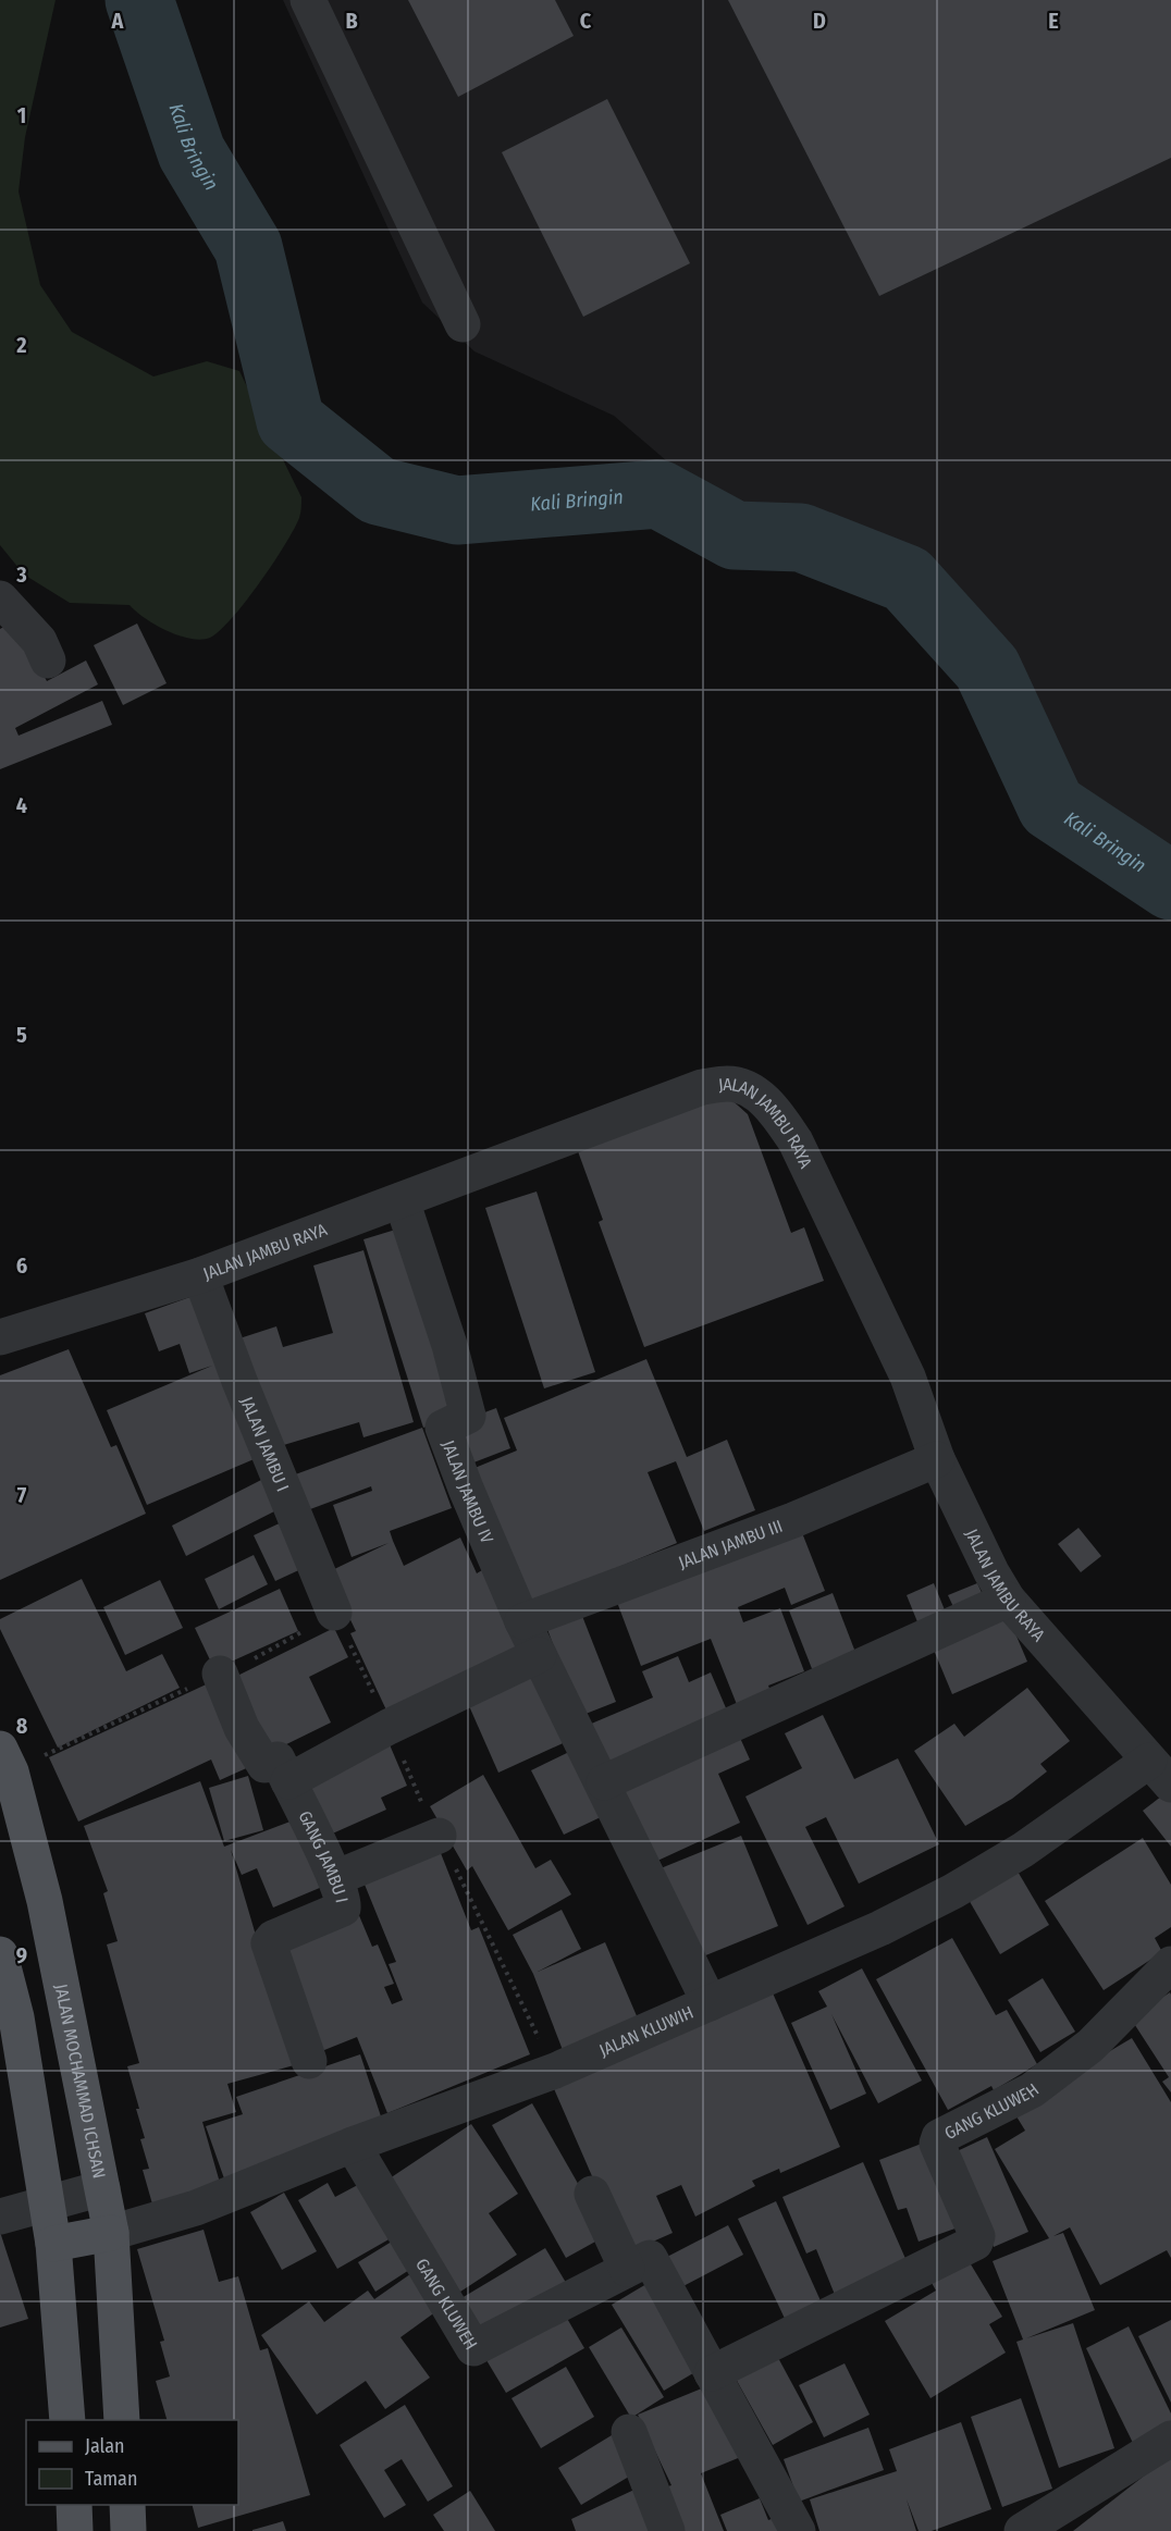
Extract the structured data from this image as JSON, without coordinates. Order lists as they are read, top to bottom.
{
  "streets": {
    "main road": ["JALAN MOCHAMMAD ICHSAN"],
    "street": [
      "JALAN JAMBU RAYA",
      "JALAN JAMBU I",
      "JALAN JAMBU IV",
      "JALAN JAMBU III",
      "GANG JAMBU I",
      "JALAN KLUWIH",
      "GANG KLUWEH"
    ]
  },
  "crossings": [
    ["JALAN JAMBU RAYA", "JALAN JAMBU I"],
    ["JALAN JAMBU RAYA", "JALAN JAMBU IV"],
    ["JALAN JAMBU RAYA", "JALAN JAMBU III"],
    ["JALAN JAMBU RAYA", "JALAN KLUWIH"],
    ["JALAN JAMBU IV", "JALAN JAMBU III"],
    ["JALAN JAMBU IV", "JALAN KLUWIH"],
    ["JALAN KLUWIH", "JALAN MOCHAMMAD ICHSAN"],
    ["JALAN KLUWIH", "GANG KLUWEH"]
  ],
  "water": ["Kali Bringin"],
  "legend": ["Jalan", "Taman"],
  "grid": {
    "columns": [
      "A",
      "B",
      "C",
      "D",
      "E"
    ],
    "rows": [
      "1",
      "2",
      "3",
      "4",
      "5",
      "6",
      "7",
      "8",
      "9"
    ]
  }
}
